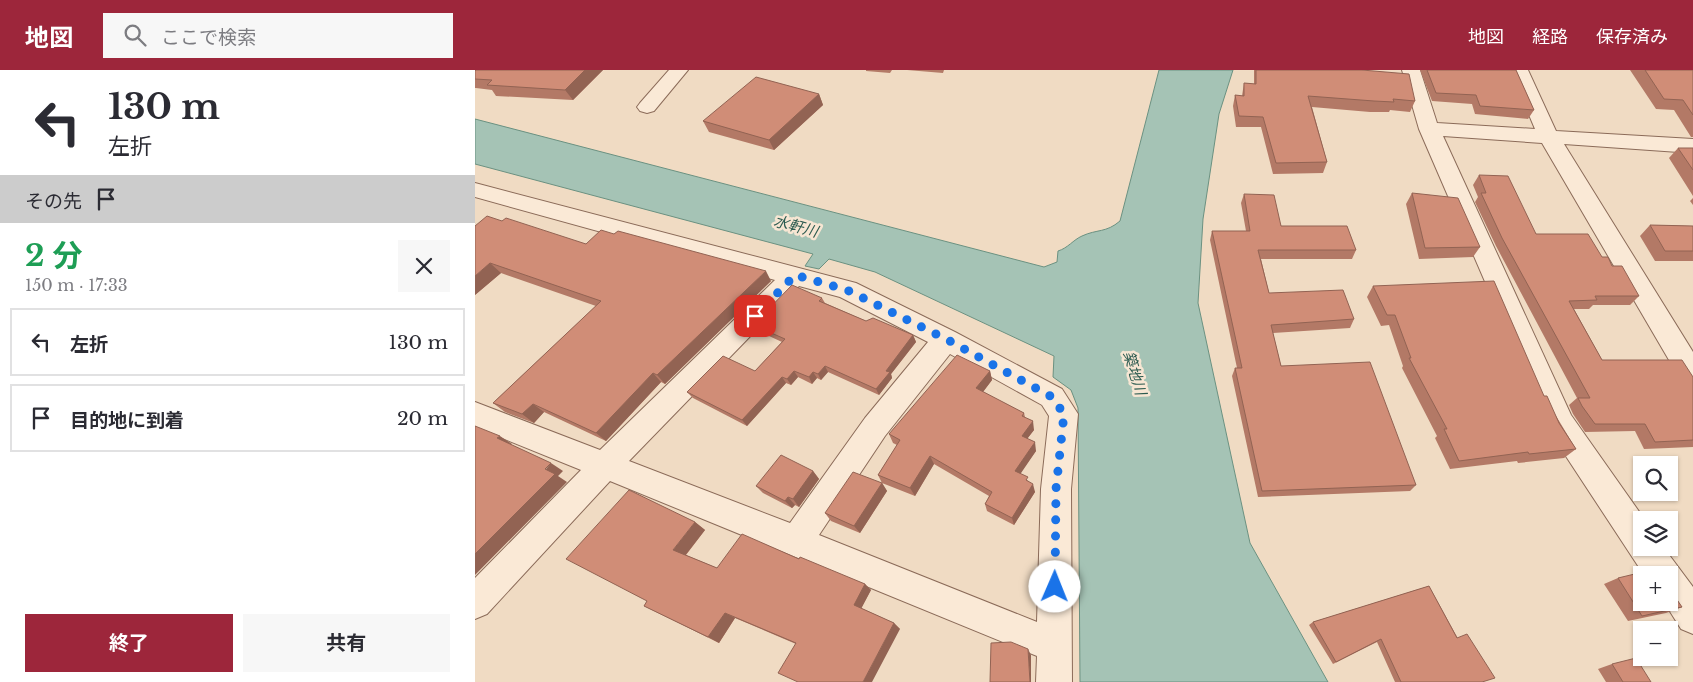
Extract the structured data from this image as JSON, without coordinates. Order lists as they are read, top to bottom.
{
  "water": ["水軒川", "築地川"],
  "page": {
    "header": "地図",
    "search": "ここで検索",
    "nav": ["地図", "経路", "保存済み"],
    "turn": ["130 m", "左折"],
    "then": "その先",
    "heading": ["2 分", "150 m · 17:33"],
    "list": [
      {
        "name": "左折",
        "value": "130 m"
      },
      {
        "name": "目的地に到着",
        "value": "20 m"
      }
    ],
    "map_buttons": ["+", "−"],
    "buttons": ["終了", "共有"]
  }
}
